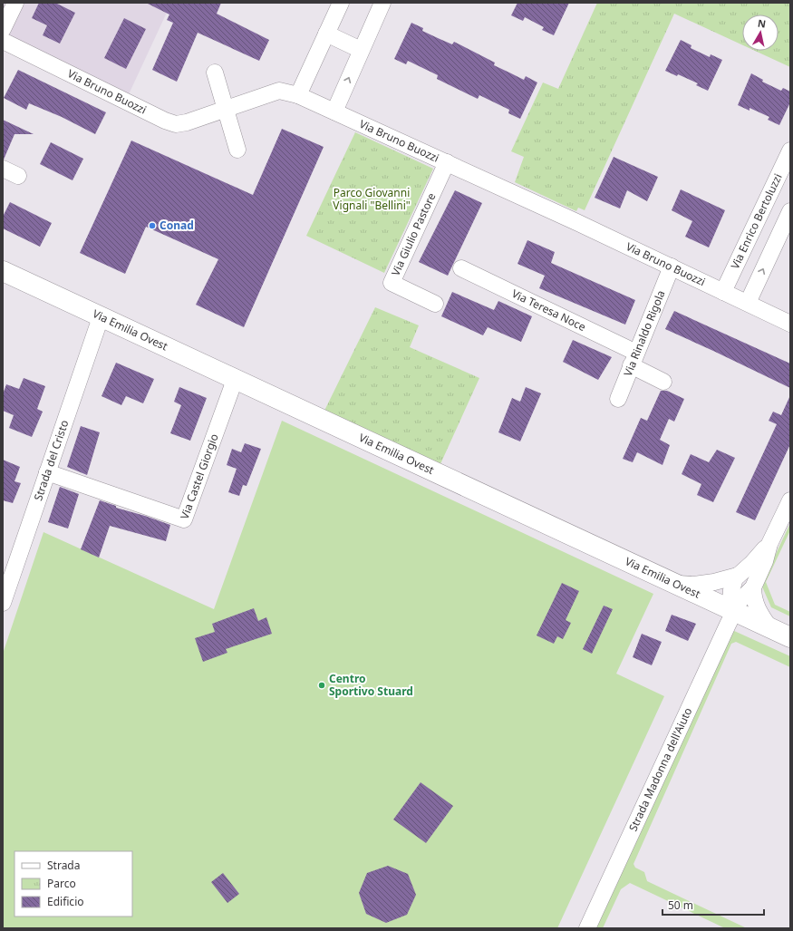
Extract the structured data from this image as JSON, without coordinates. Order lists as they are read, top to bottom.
{
  "streets": {
    "street": [
      "Via Bruno Buozzi",
      "Via Enrico Bertoluzzi",
      "Via Giulio Pastore",
      "Via Teresa Noce",
      "Via Emilia Ovest",
      "Via Rinaldo Rigola",
      "Strada del Cristo",
      "Via Castel Giorgio",
      "Strada Madonna dell'Aiuto"
    ]
  },
  "crossings": [
    ["Via Bruno Buozzi", "Via Enrico Bertoluzzi"],
    ["Via Bruno Buozzi", "Via Giulio Pastore"],
    ["Via Bruno Buozzi", "Via Rinaldo Rigola"],
    ["Via Teresa Noce", "Via Rinaldo Rigola"],
    ["Via Emilia Ovest", "Strada del Cristo"],
    ["Via Emilia Ovest", "Via Castel Giorgio"],
    ["Via Emilia Ovest", "Strada Madonna dell'Aiuto"],
    ["Strada del Cristo", "Via Castel Giorgio"]
  ],
  "parks": ["Parco Giovanni Vignali \"Bellini\""],
  "places": ["Conad", "Centro Sportivo Stuard"],
  "legend": ["Strada", "Parco", "Edificio"],
  "scale_bar": "50 m",
  "north": "top"
}
